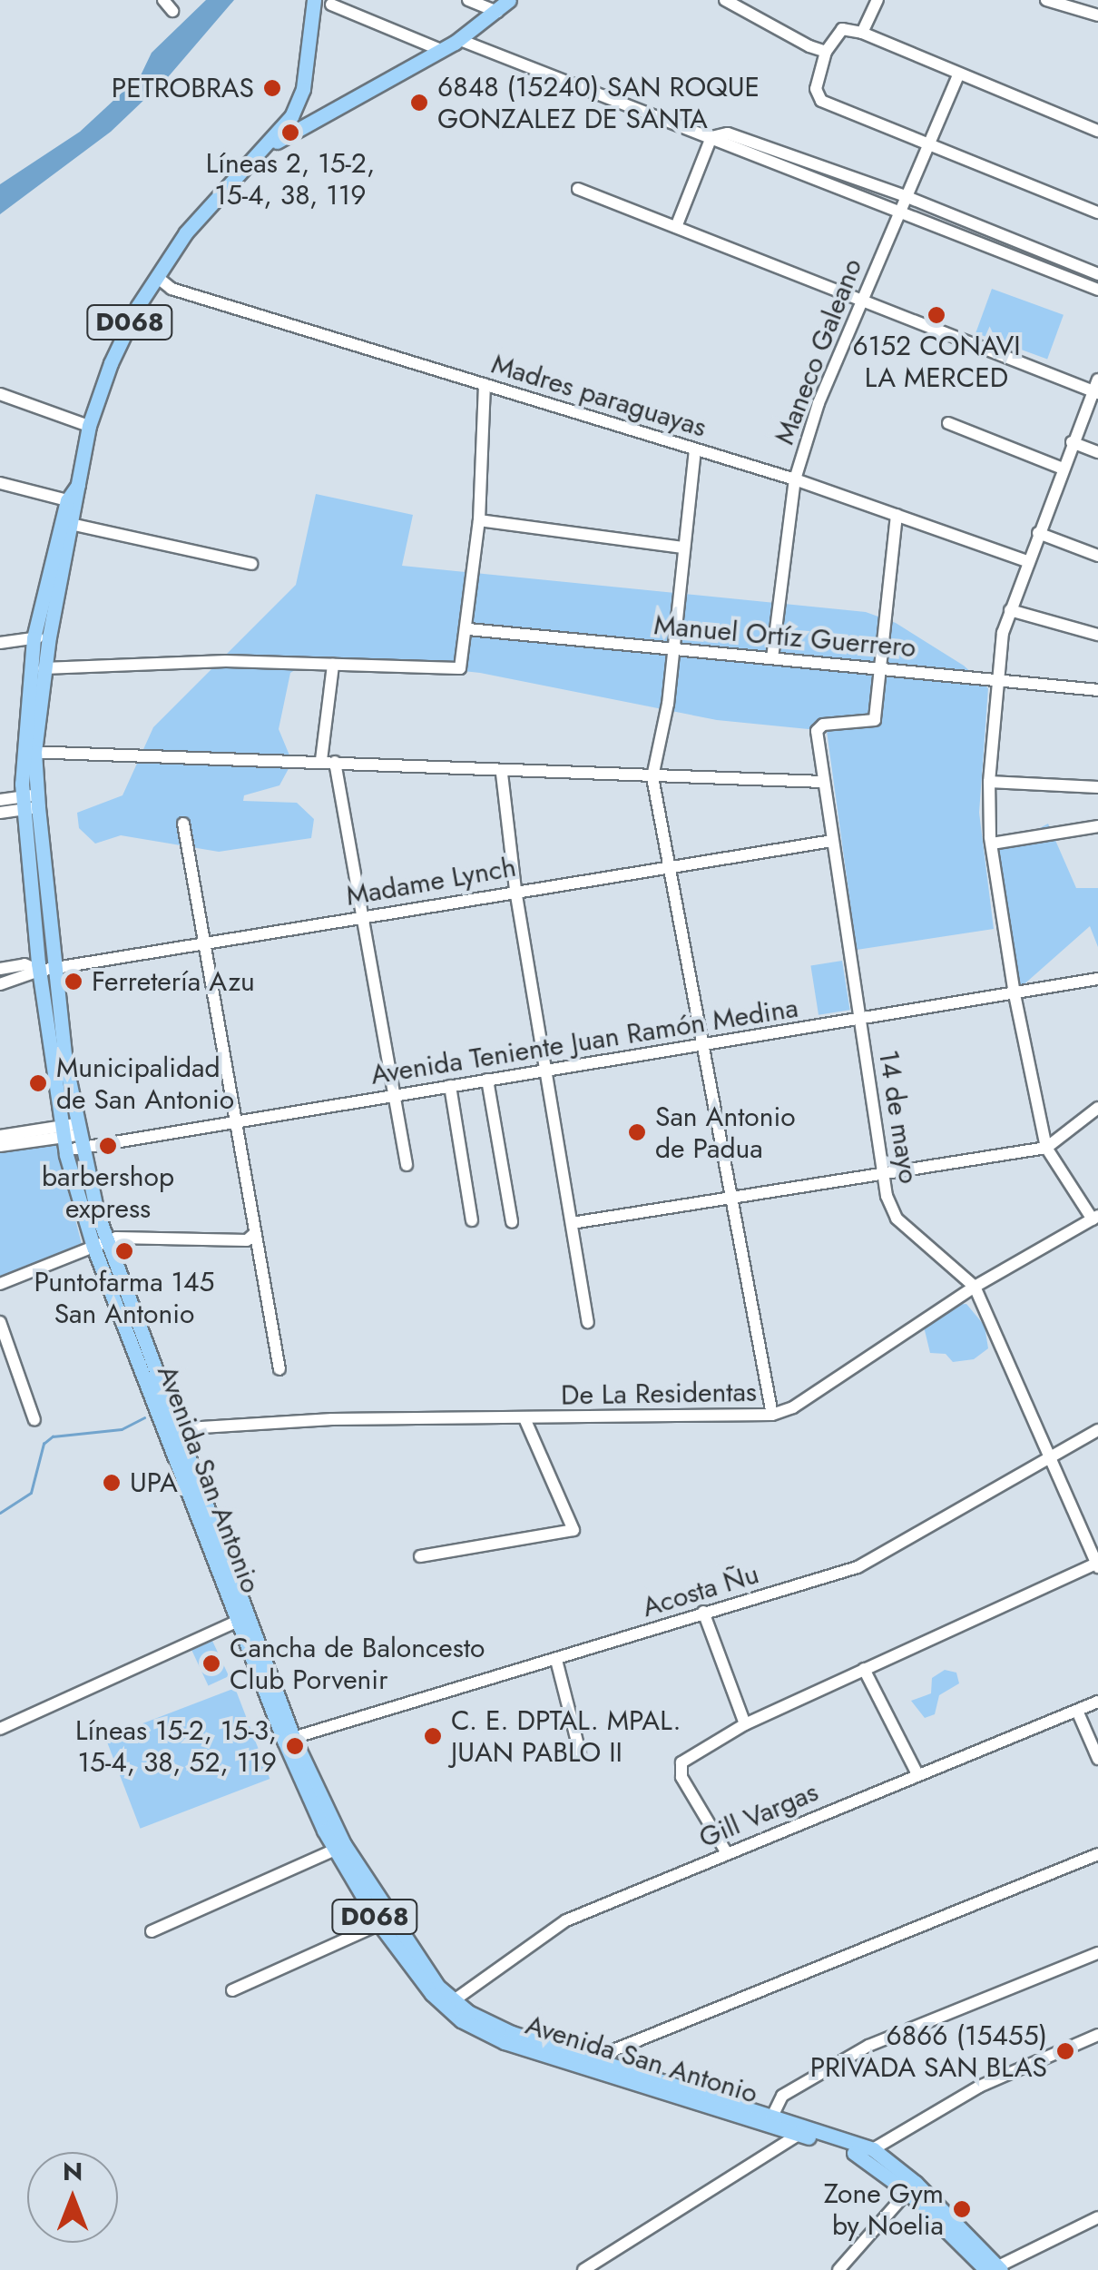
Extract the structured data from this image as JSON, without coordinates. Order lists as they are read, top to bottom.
{
  "streets": {
    "main road": ["D068", "Avenida San Antonio"],
    "street": [
      "Maneco Galeano",
      "Madres paraguayas",
      "Manuel Ortíz Guerrero",
      "Madame Lynch",
      "Avenida Teniente Juan Ramón Medina",
      "14 de mayo",
      "De La Residentas",
      "Acosta Ñu",
      "Gill Vargas"
    ]
  },
  "crossings": [
    ["Maneco Galeano", "Madres paraguayas"],
    ["Maneco Galeano", "Manuel Ortíz Guerrero"],
    ["Madres paraguayas", "Avenida San Antonio"],
    ["Manuel Ortíz Guerrero", "14 de mayo"],
    ["Madame Lynch", "14 de mayo"],
    ["Madame Lynch", "Avenida San Antonio"],
    ["Avenida Teniente Juan Ramón Medina", "14 de mayo"],
    ["Avenida Teniente Juan Ramón Medina", "Avenida San Antonio"],
    ["14 de mayo", "De La Residentas"],
    ["14 de mayo", "Acosta Ñu"],
    ["De La Residentas", "Avenida San Antonio"],
    ["Avenida San Antonio", "Acosta Ñu"],
    ["Avenida San Antonio", "Gill Vargas"]
  ],
  "places": [
    "PETROBRAS",
    "6848 (15240) SAN ROQUE GONZALEZ DE SANTA",
    "Líneas 2, 15-2, 15-4, 38, 119",
    "6152 CONAVI LA MERCED",
    "Ferretería Azu",
    "Municipalidad de San Antonio",
    "San Antonio de Padua",
    "barbershop express",
    "Puntofarma 145 San Antonio",
    "UPA",
    "Cancha de Baloncesto Club Porvenir",
    "C. E. DPTAL. MPAL. JUAN PABLO II",
    "Líneas 15-2, 15-3, 15-4, 38, 52, 119",
    "6866 (15455) PRIVADA SAN BLAS",
    "Zone Gym by Noelia"
  ],
  "north": "top"
}
